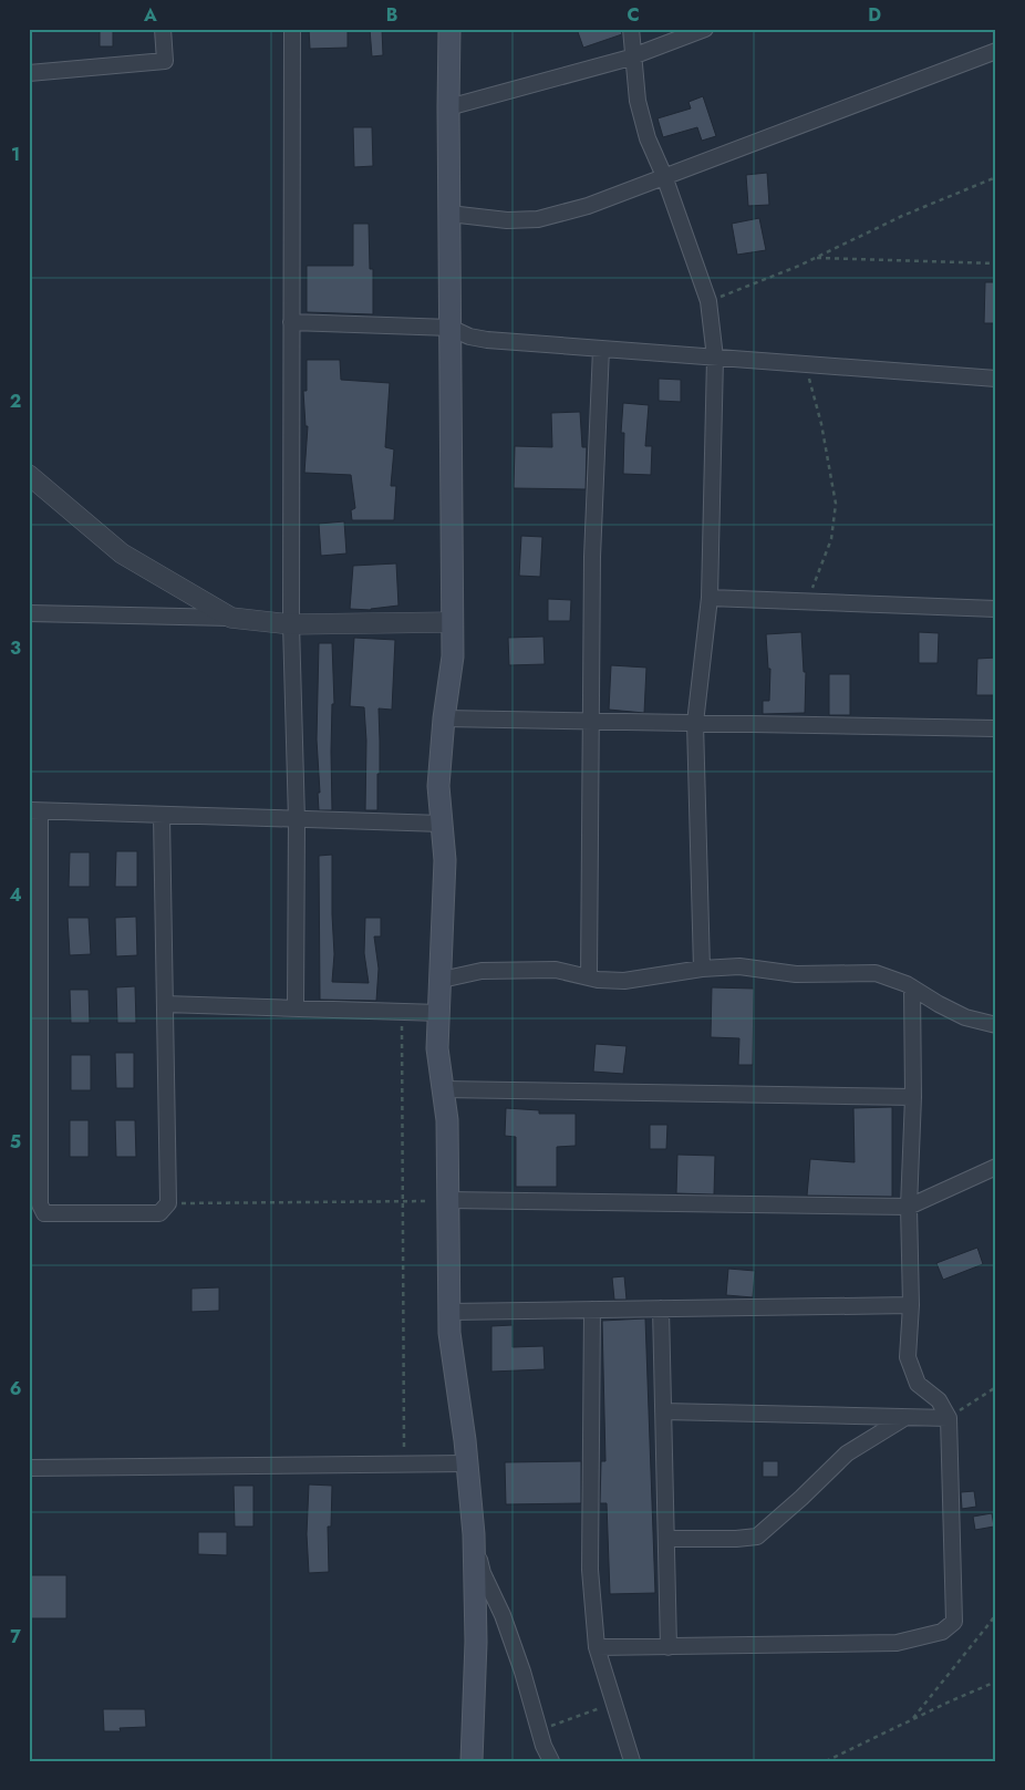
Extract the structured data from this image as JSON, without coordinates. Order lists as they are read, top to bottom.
{
  "grid": {
    "columns": [
      "A",
      "B",
      "C",
      "D"
    ],
    "rows": [
      "1",
      "2",
      "3",
      "4",
      "5",
      "6",
      "7"
    ]
  }
}
